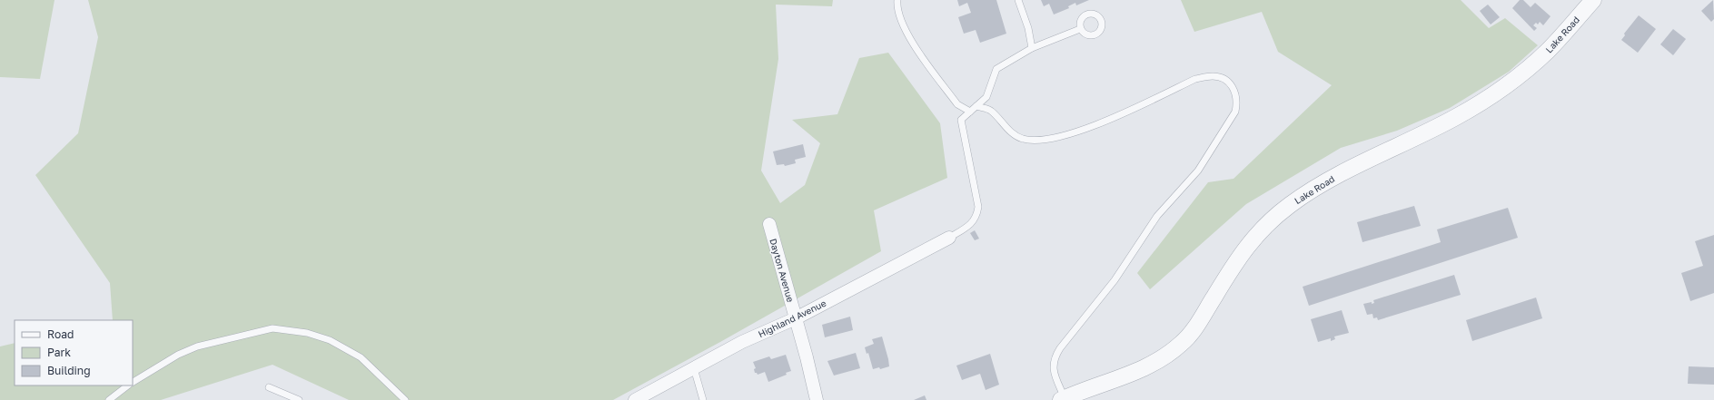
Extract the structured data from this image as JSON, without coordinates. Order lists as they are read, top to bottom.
{
  "streets": {
    "street": ["Lake Road", "Dayton Avenue", "Highland Avenue"]
  },
  "crossings": [
    ["Dayton Avenue", "Highland Avenue"]
  ],
  "legend": ["Road", "Park", "Building"]
}
